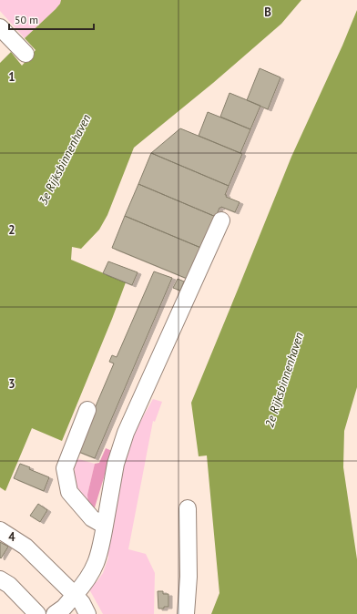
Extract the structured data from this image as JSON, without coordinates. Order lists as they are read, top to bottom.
{
  "water": ["3e Rijksbinnenhaven", "2e Rijksbinnenhaven"],
  "scale_bar": "50 m",
  "grid": {
    "columns": ["B"],
    "rows": [
      "1",
      "2",
      "3",
      "4"
    ]
  }
}
